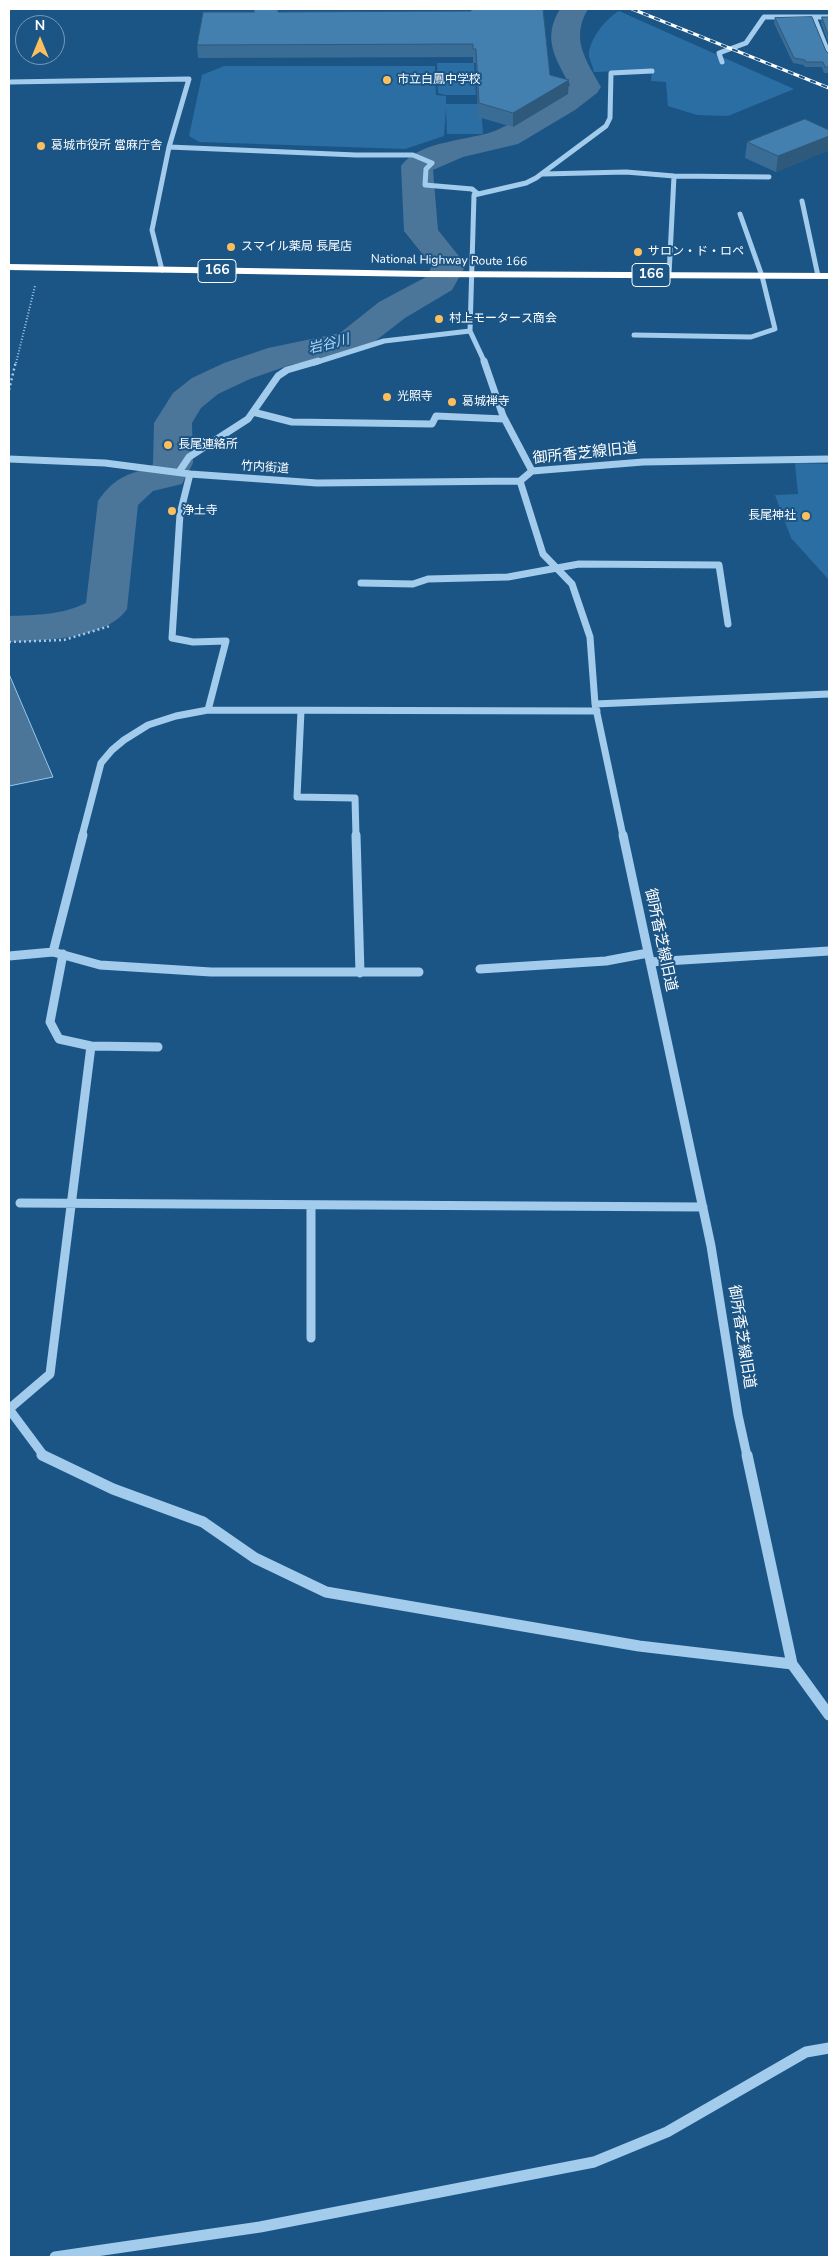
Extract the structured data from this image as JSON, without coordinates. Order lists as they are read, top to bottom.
{
  "streets": {
    "highway": ["National Highway Route 166", "166"],
    "street": ["御所香芝線旧道", "竹内街道"]
  },
  "crossings": [
    ["御所香芝線旧道", "竹内街道"]
  ],
  "water": ["岩谷川"],
  "places": [
    "市立白鳳中学校",
    "葛城市役所 當麻庁舎",
    "スマイル薬局 長尾店",
    "サロン・ド・ロペ",
    "村上モータース商会",
    "光照寺",
    "葛城禅寺",
    "長尾連絡所",
    "浄土寺",
    "長尾神社"
  ],
  "north": "top"
}
